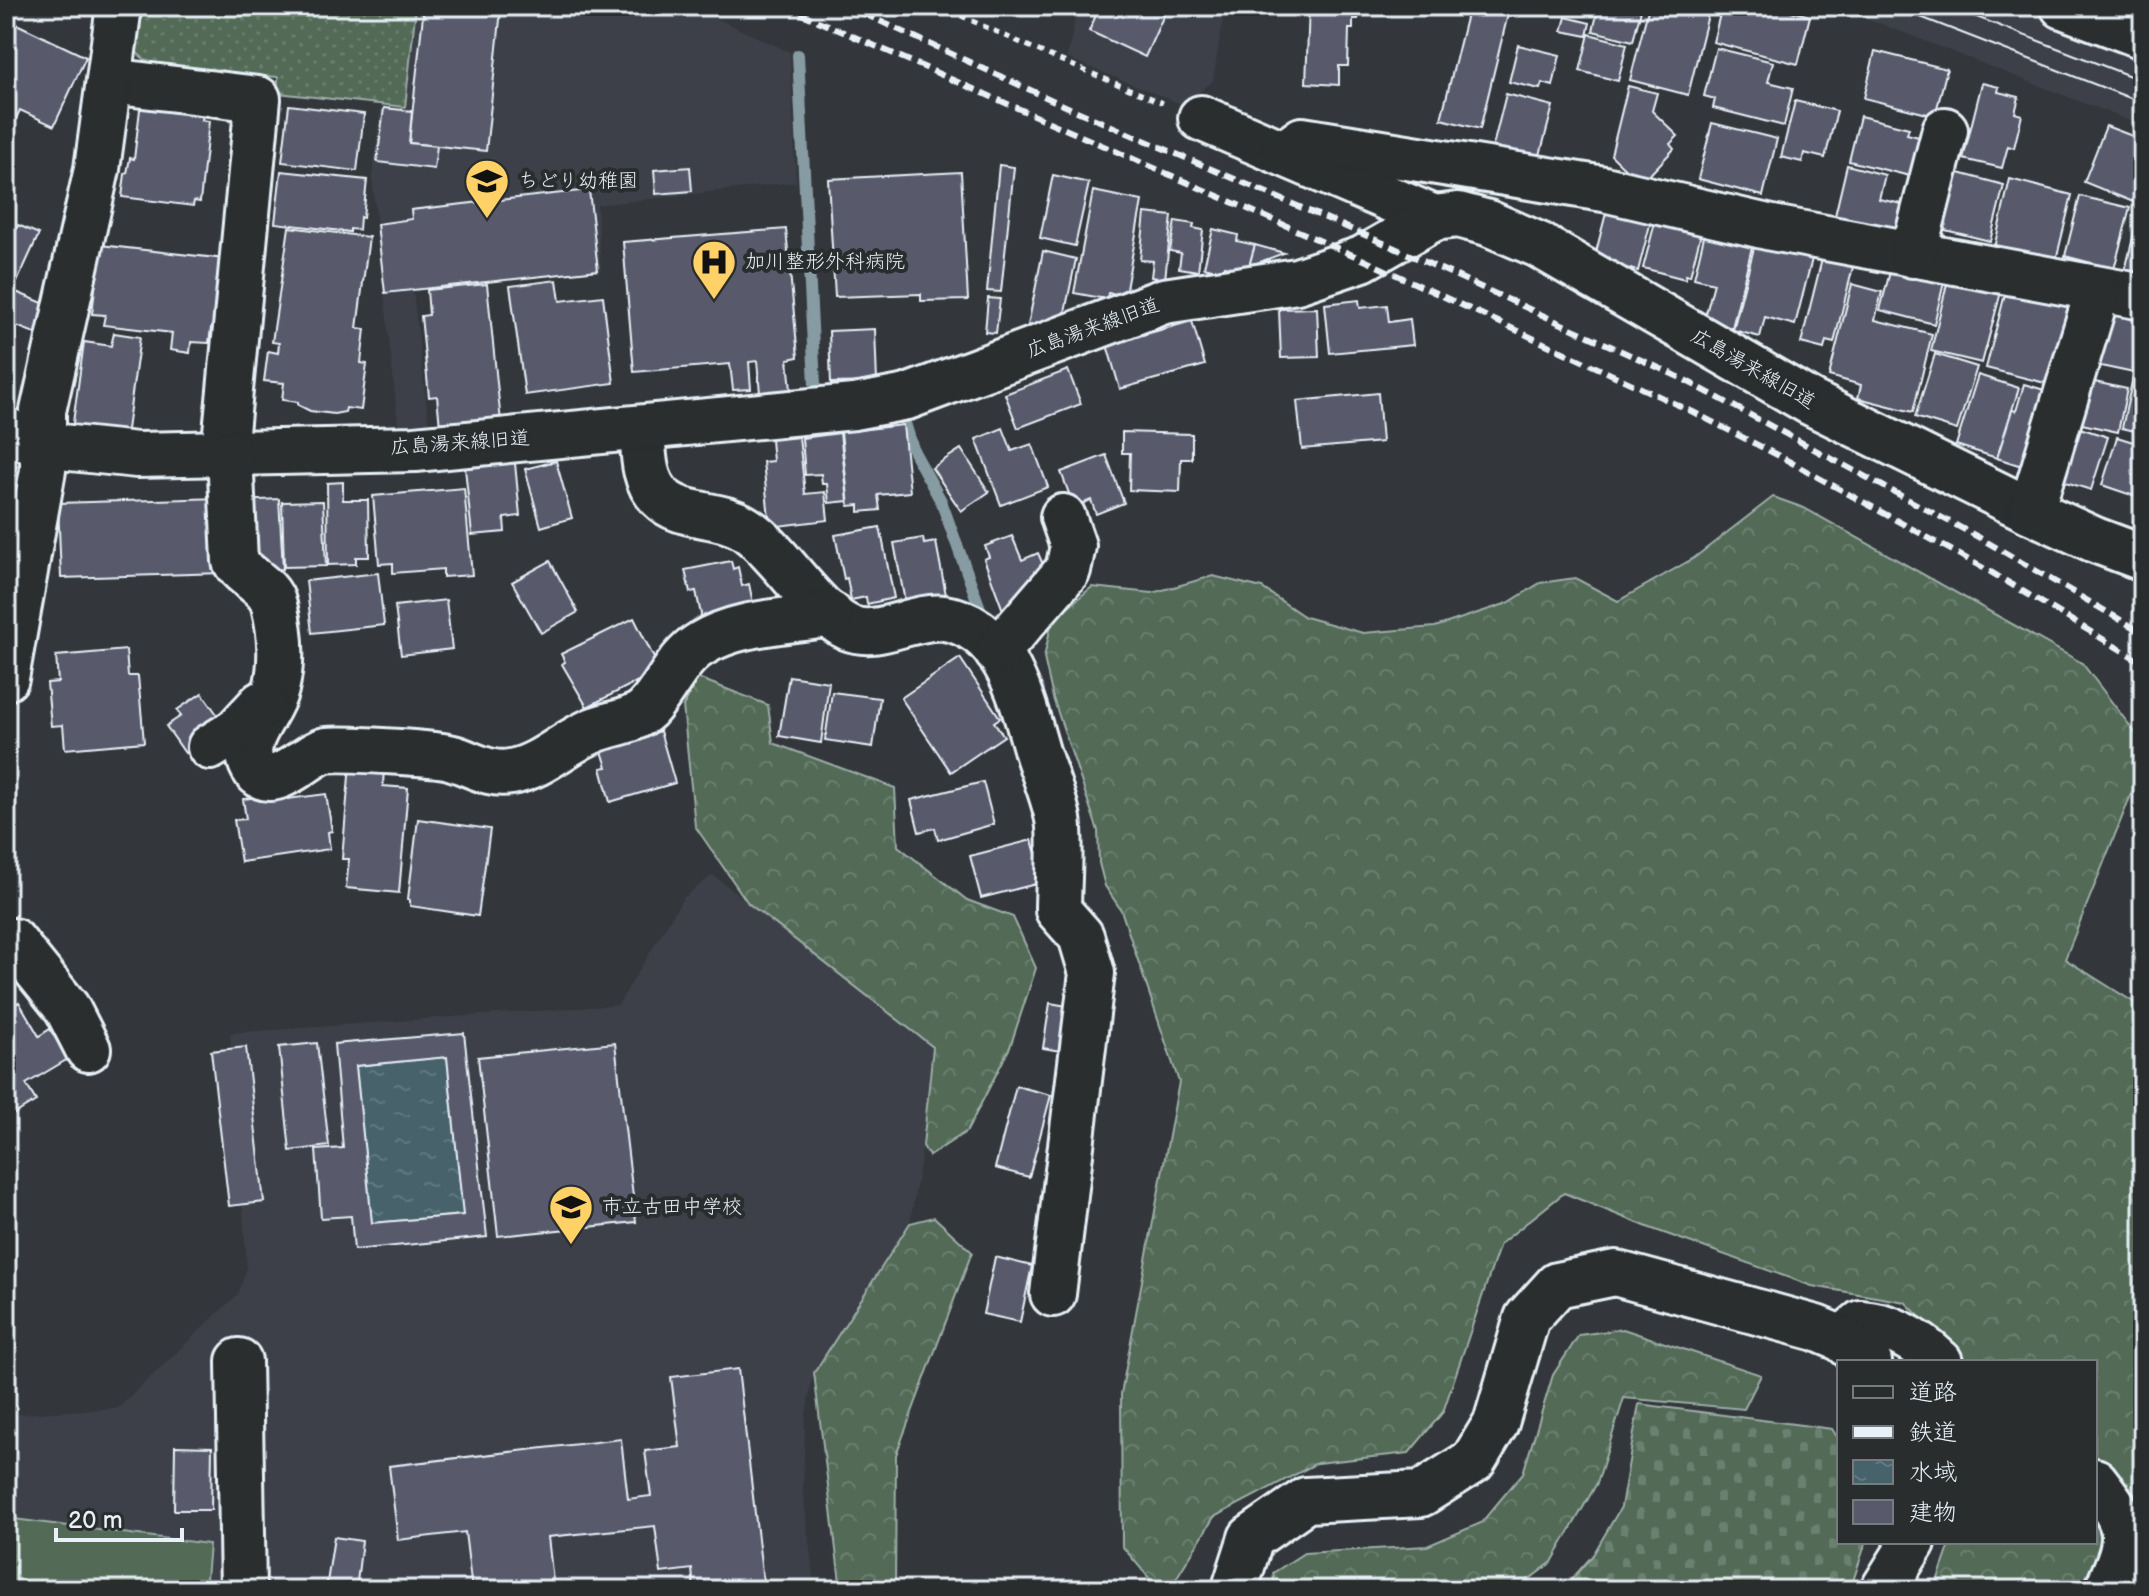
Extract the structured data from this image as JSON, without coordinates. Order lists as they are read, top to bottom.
{
  "streets": {
    "street": ["広島湯来線旧道"]
  },
  "places": {
    "school or university": ["ちどり幼稚園", "市立古田中学校"],
    "hospital": ["加川整形外科病院"]
  },
  "legend": [
    "道路",
    "鉄道",
    "水域",
    "建物"
  ],
  "scale_bar": "20 m"
}
